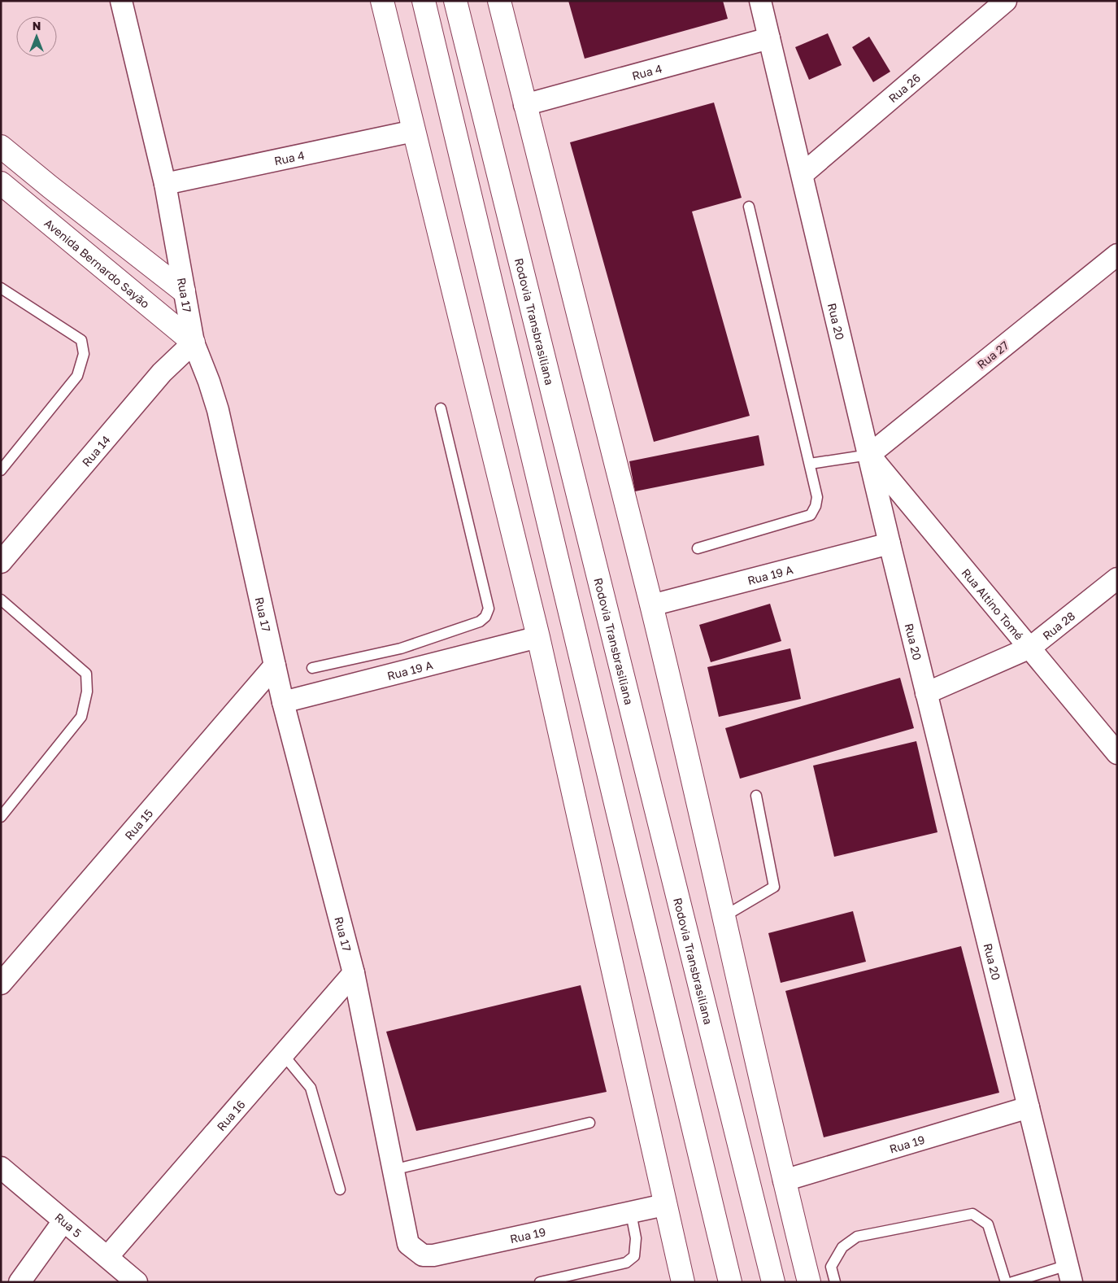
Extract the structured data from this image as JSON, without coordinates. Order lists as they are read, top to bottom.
{
  "streets": {
    "main road": ["Avenida Bernardo Sayão", "Rodovia Transbrasiliana"],
    "street": [
      "Rua 4",
      "Rua 26",
      "Rua 17",
      "Rua 20",
      "Rua 27",
      "Rua 14",
      "Rua 19 A",
      "Rua Altino Tomé",
      "Rua 28",
      "Rua 15",
      "Rua 16",
      "Rua 19",
      "Rua 5"
    ]
  },
  "crossings": [
    ["Rua 4", "Rua 17"],
    ["Rua 4", "Rua 20"],
    ["Rua 26", "Rua 20"],
    ["Avenida Bernardo Sayão", "Rua 17"],
    ["Avenida Bernardo Sayão", "Rua 14"],
    ["Rua 17", "Rua 14"],
    ["Rua 17", "Rua 19 A"],
    ["Rua 17", "Rua 15"],
    ["Rua 17", "Rua 16"],
    ["Rua 17", "Rua 19"],
    ["Rua 20", "Rua 27"],
    ["Rua 20", "Rua 19 A"],
    ["Rua 20", "Rua Altino Tomé"],
    ["Rua 20", "Rua 28"],
    ["Rua 20", "Rua 19"],
    ["Rua 27", "Rua Altino Tomé"],
    ["Rua Altino Tomé", "Rua 28"],
    ["Rua 16", "Rua 5"]
  ],
  "north": "top"
}
